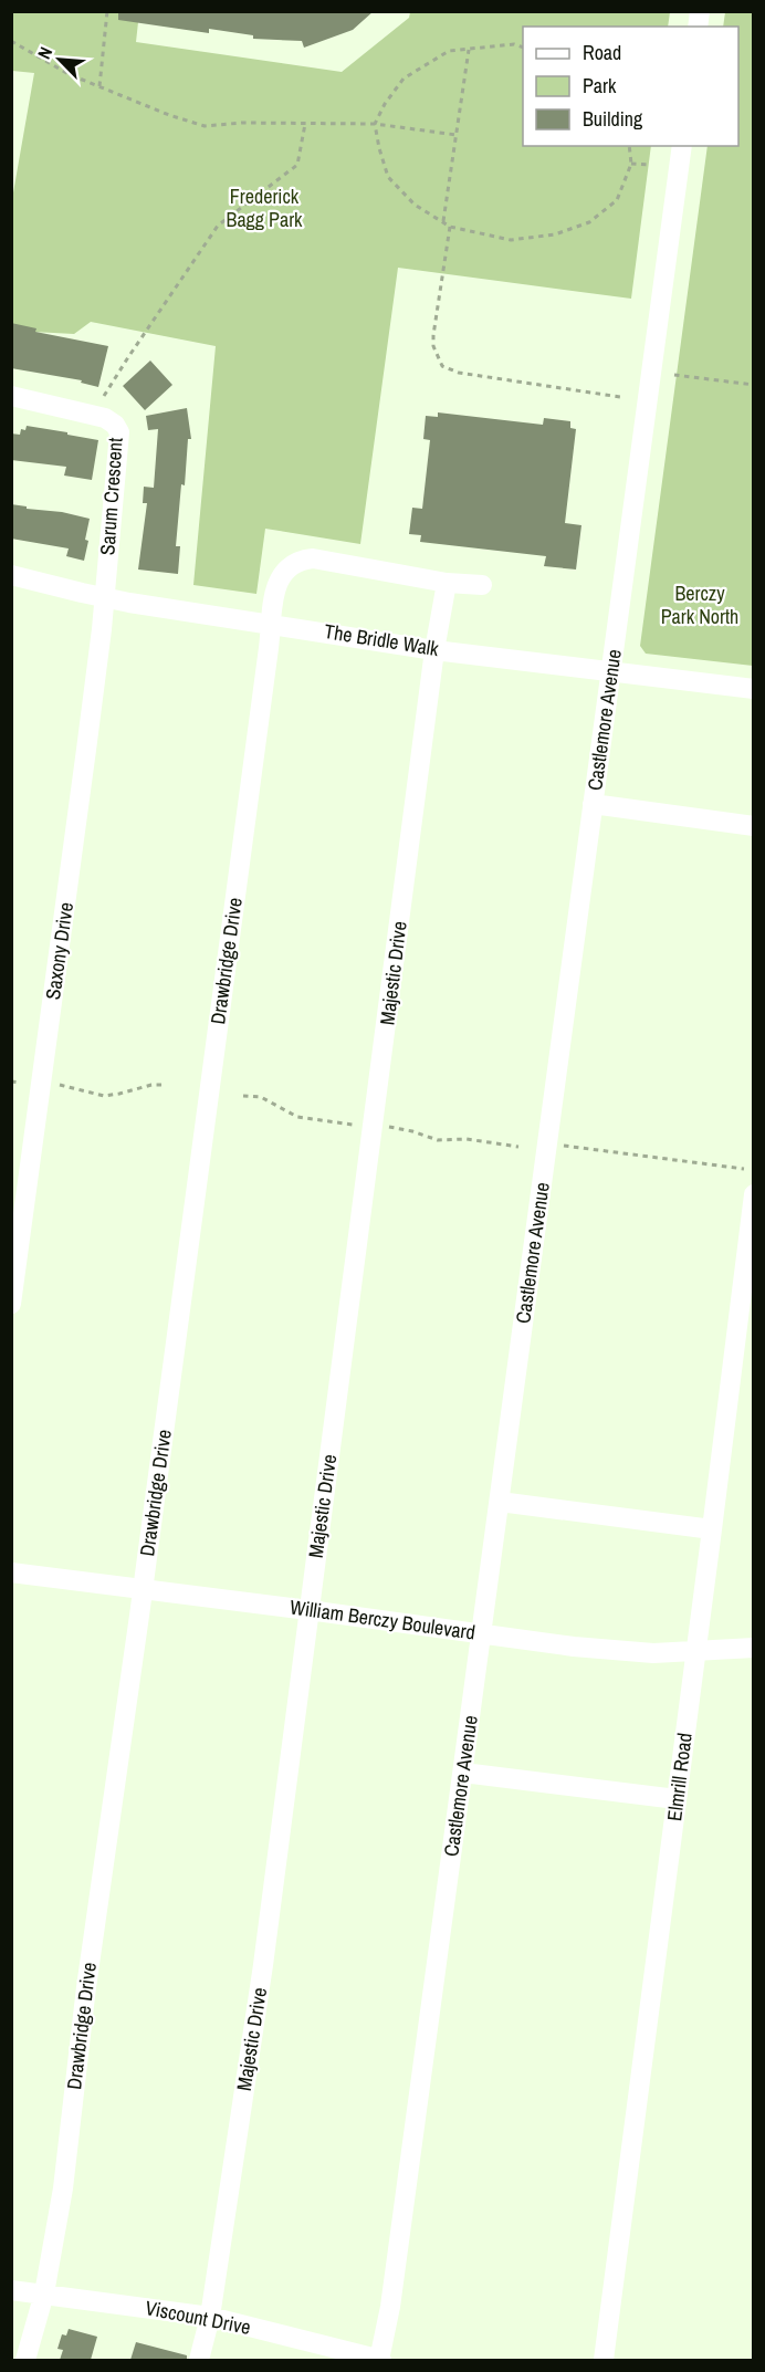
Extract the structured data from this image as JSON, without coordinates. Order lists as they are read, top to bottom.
{
  "streets": {
    "street": [
      "Sarum Crescent",
      "The Bridle Walk",
      "Castlemore Avenue",
      "Saxony Drive",
      "Drawbridge Drive",
      "Majestic Drive",
      "William Berczy Boulevard",
      "Elmrill Road",
      "Viscount Drive"
    ]
  },
  "crossings": [
    ["Sarum Crescent", "The Bridle Walk"],
    ["Sarum Crescent", "Saxony Drive"],
    ["The Bridle Walk", "Castlemore Avenue"],
    ["The Bridle Walk", "Saxony Drive"],
    ["The Bridle Walk", "Drawbridge Drive"],
    ["The Bridle Walk", "Majestic Drive"],
    ["Castlemore Avenue", "William Berczy Boulevard"],
    ["Castlemore Avenue", "Viscount Drive"],
    ["Drawbridge Drive", "Majestic Drive"],
    ["Drawbridge Drive", "William Berczy Boulevard"],
    ["Drawbridge Drive", "Viscount Drive"],
    ["Majestic Drive", "William Berczy Boulevard"],
    ["Majestic Drive", "Viscount Drive"],
    ["William Berczy Boulevard", "Elmrill Road"]
  ],
  "parks": ["Frederick Bagg Park", "Berczy Park North"],
  "legend": ["Road", "Park", "Building"],
  "north": "top left"
}
